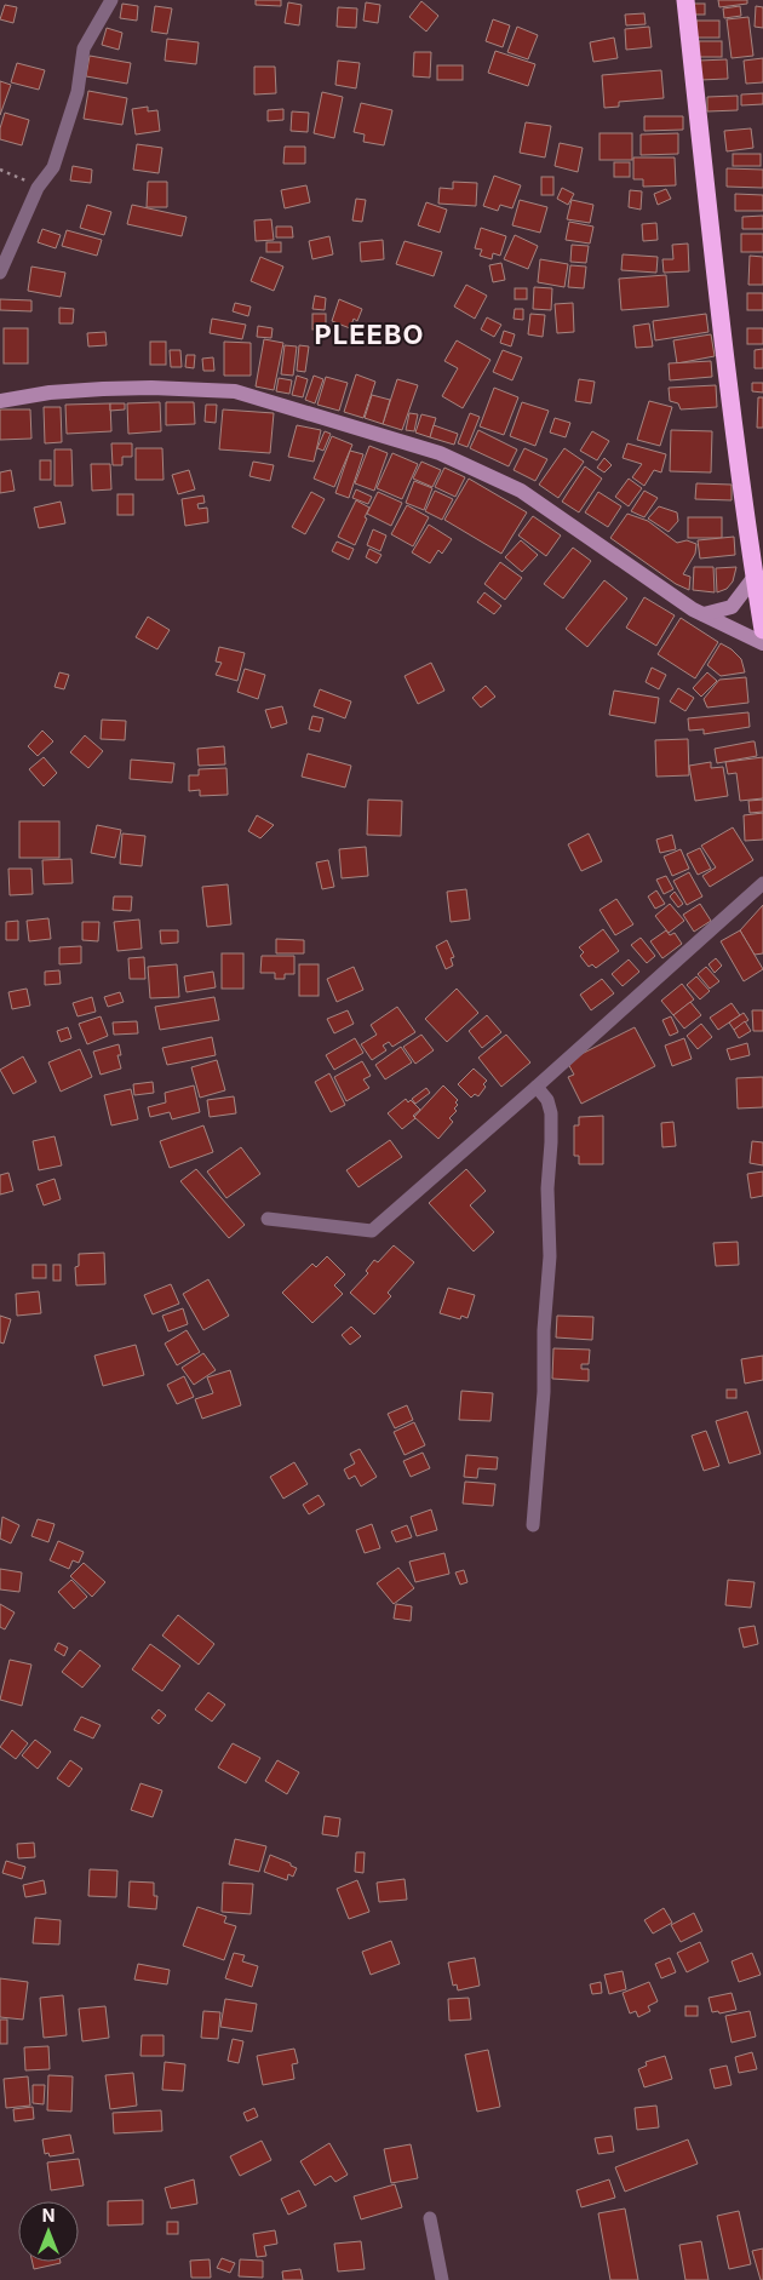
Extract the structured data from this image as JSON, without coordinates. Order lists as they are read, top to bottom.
{
  "districts": ["PLEEBO"],
  "north": "top"
}
